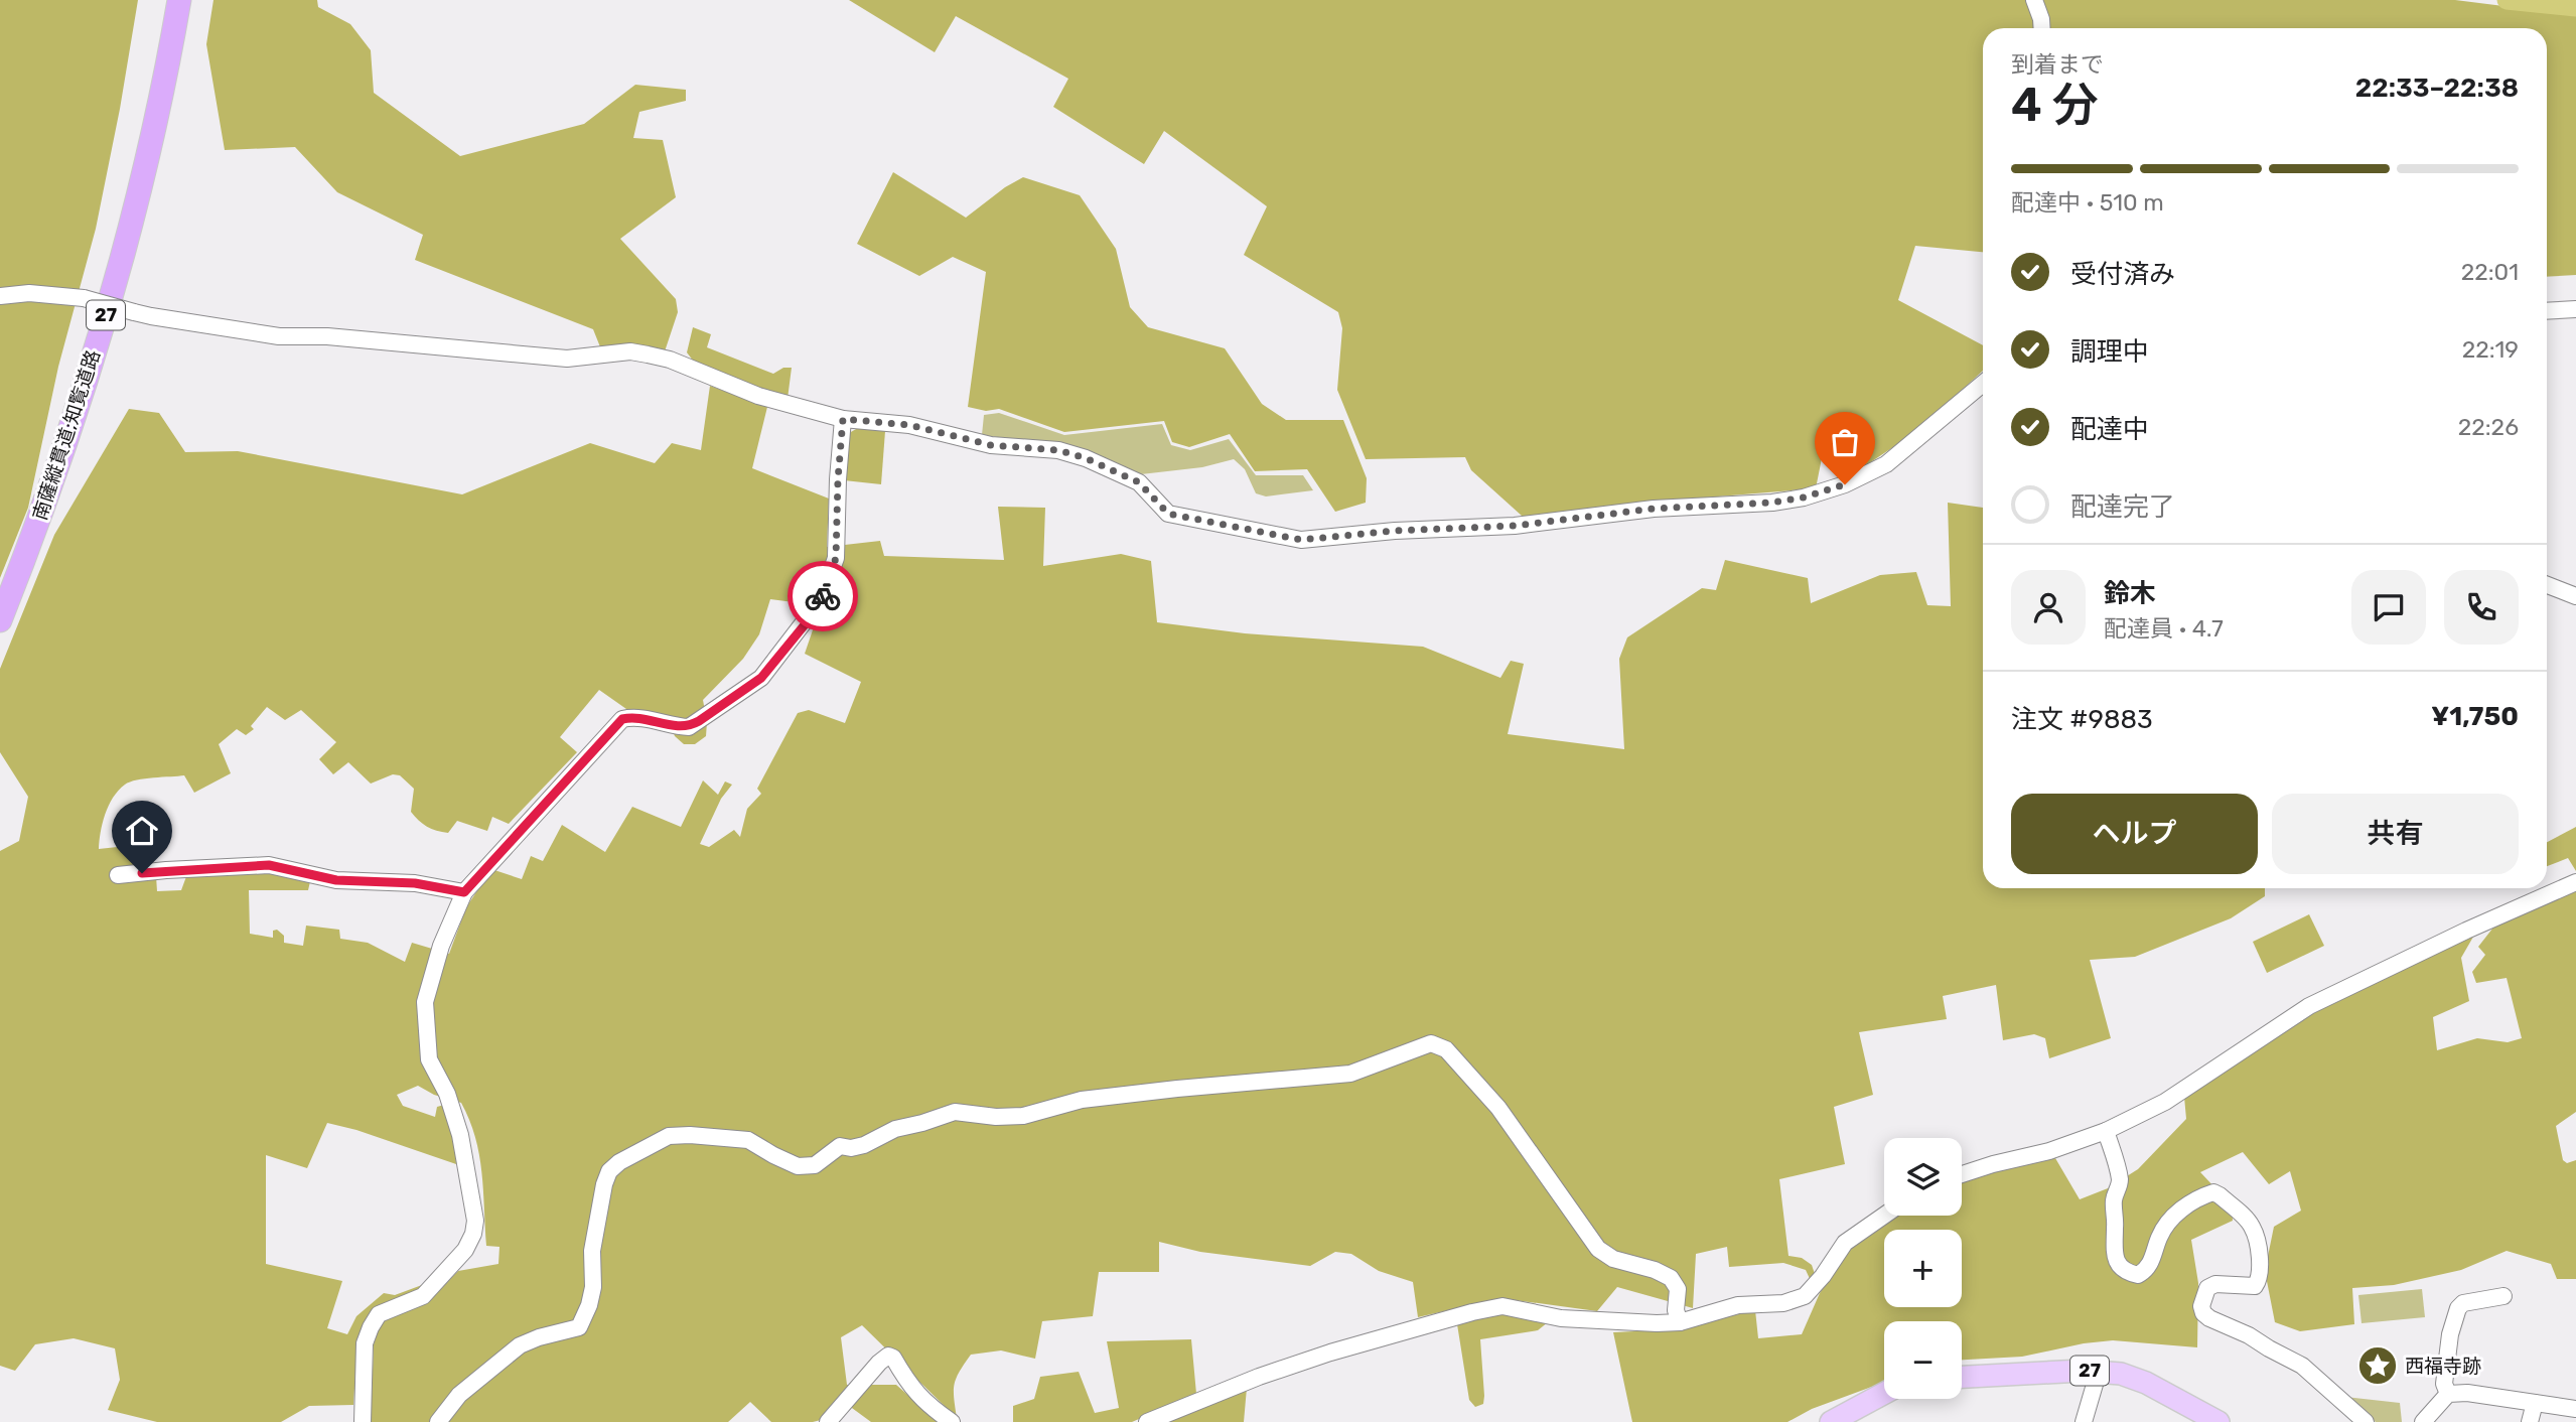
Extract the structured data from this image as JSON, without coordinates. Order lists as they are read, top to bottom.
{
  "streets": {
    "highway": ["27", "南薩縦貫道;知覧道路"]
  },
  "places": {
    "place": ["西福寺跡"]
  },
  "page": {
    "heading": ["4 分", "到着まで", "22:33–22:38"],
    "panel": [
      "鈴木",
      "配達員 · 4.7",
      "注文 #9883",
      "¥1,750"
    ],
    "bar": "配達中 · 510 m",
    "list": [
      ["受付済み", "22:01"],
      ["調理中", "22:19"],
      ["配達中", "22:26"],
      "配達完了"
    ],
    "buttons": ["ヘルプ", "共有"],
    "map_buttons": ["+", "−"]
  }
}
